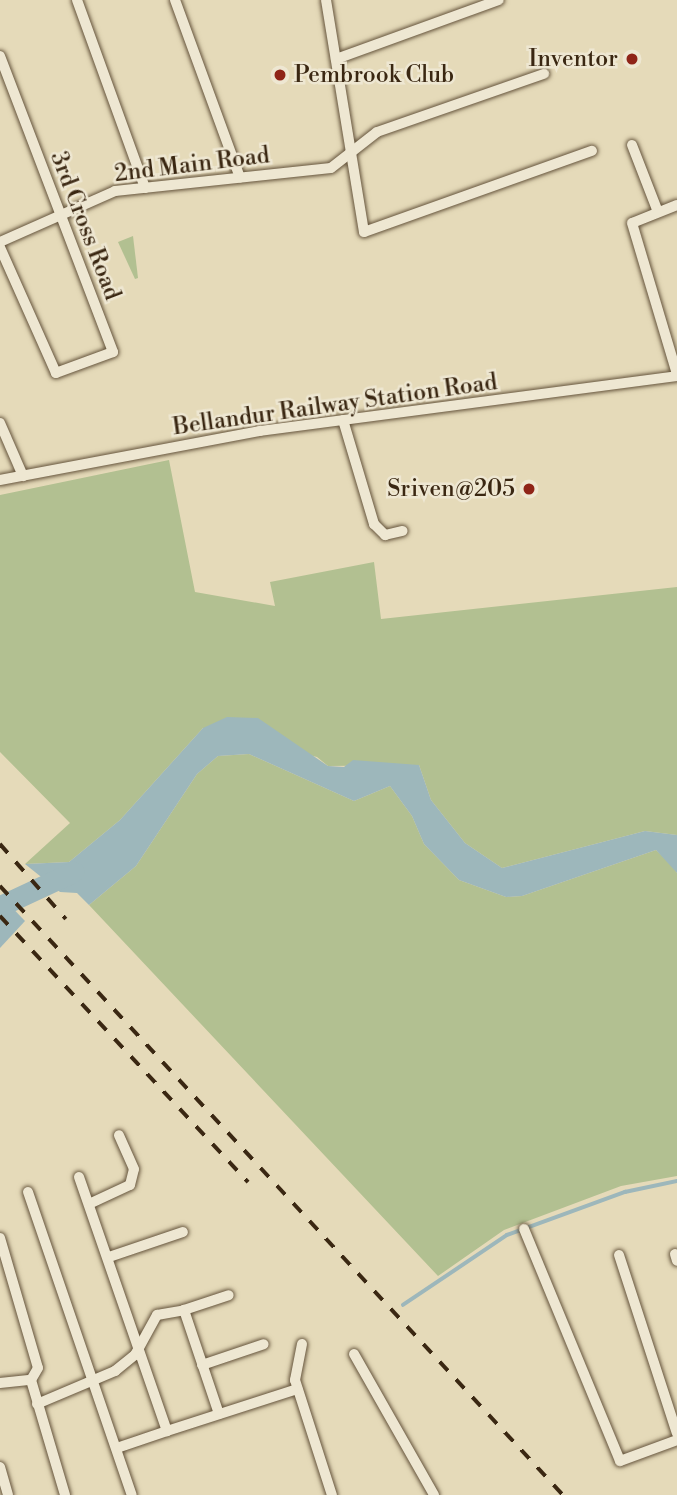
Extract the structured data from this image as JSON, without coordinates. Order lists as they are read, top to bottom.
{
  "streets": {
    "street": ["2nd Main Road", "3rd Cross Road", "Bellandur Railway Station Road"]
  },
  "crossings": [
    ["2nd Main Road", "3rd Cross Road"]
  ],
  "places": ["Inventor", "Pembrook Club", "Sriven@205"]
}
